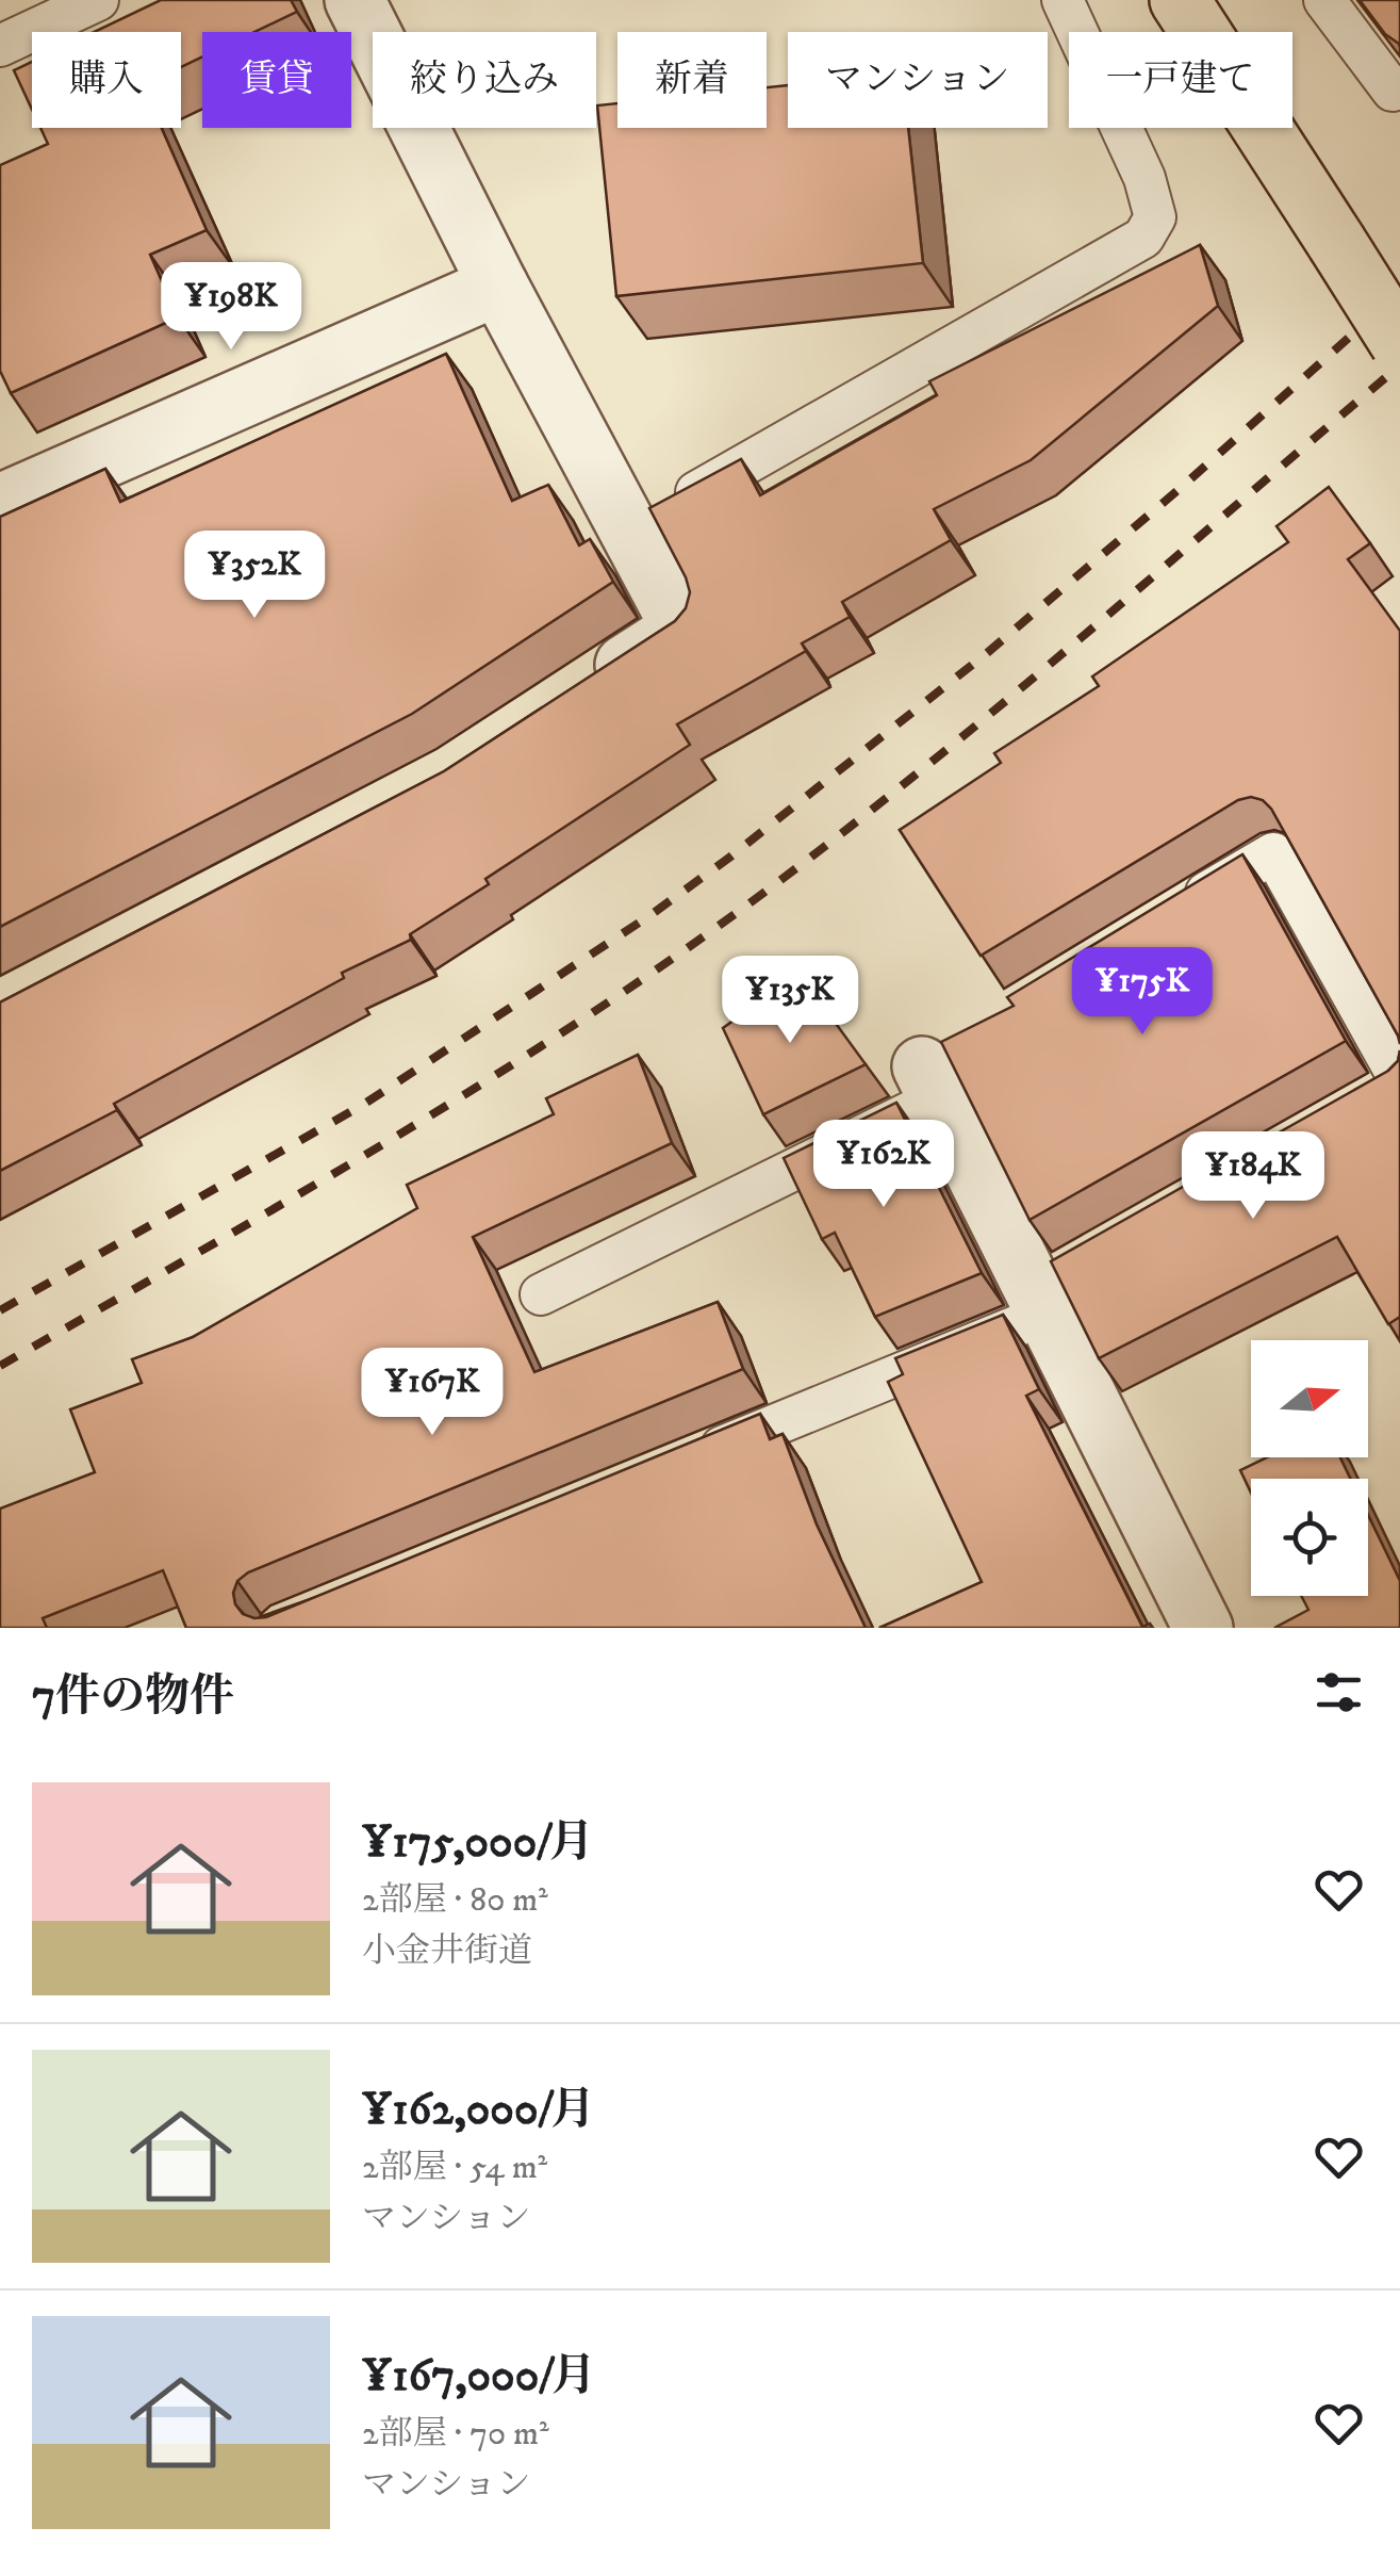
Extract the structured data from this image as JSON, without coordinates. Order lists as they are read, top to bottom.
{
  "north": "right",
  "page": {
    "chip": [
      "購入",
      "賃貸",
      "絞り込み",
      "新着",
      "マンション",
      "一戸建て"
    ],
    "price": [
      "¥198K",
      "¥352K",
      "¥175K",
      "¥135K",
      "¥162K",
      "¥184K",
      "¥167K"
    ],
    "heading": "7件の物件",
    "list": [
      {
        "name": "¥175,000/月",
        "note": "2部屋 · 80 m² · 小金井街道"
      },
      {
        "name": "¥162,000/月",
        "note": "2部屋 · 54 m² · マンション"
      },
      {
        "name": "¥167,000/月",
        "note": "2部屋 · 70 m² · マンション"
      }
    ]
  }
}
